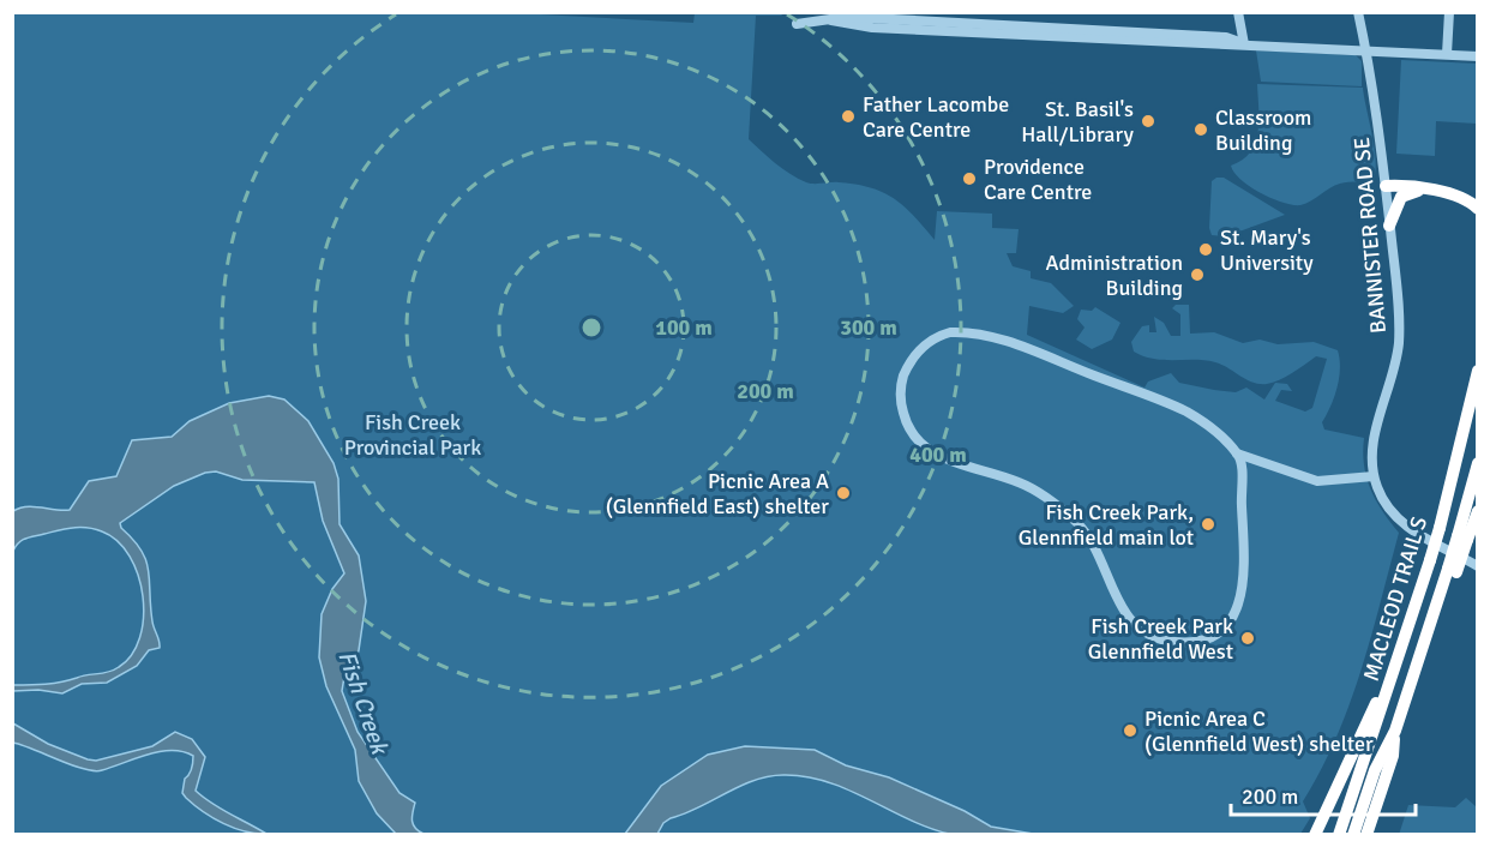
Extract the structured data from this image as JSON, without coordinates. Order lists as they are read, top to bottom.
{
  "streets": {
    "highway": ["MACLEOD TRAIL S"],
    "street": ["BANNISTER ROAD SE"]
  },
  "water": ["Fish Creek"],
  "parks": ["Fish Creek Provincial Park"],
  "places": [
    "Father Lacombe Care Centre",
    "St. Basil's Hall/Library",
    "Classroom Building",
    "Providence Care Centre",
    "St. Mary's University",
    "Administration Building",
    "Picnic Area A (Glennfield East) shelter",
    "Fish Creek Park, Glennfield main lot",
    "Fish Creek Park Glennfield West",
    "Picnic Area C (Glennfield West) shelter"
  ],
  "scale_bar": "200 m",
  "rings": [
    "100 m",
    "300 m",
    "200 m",
    "400 m"
  ]
}
